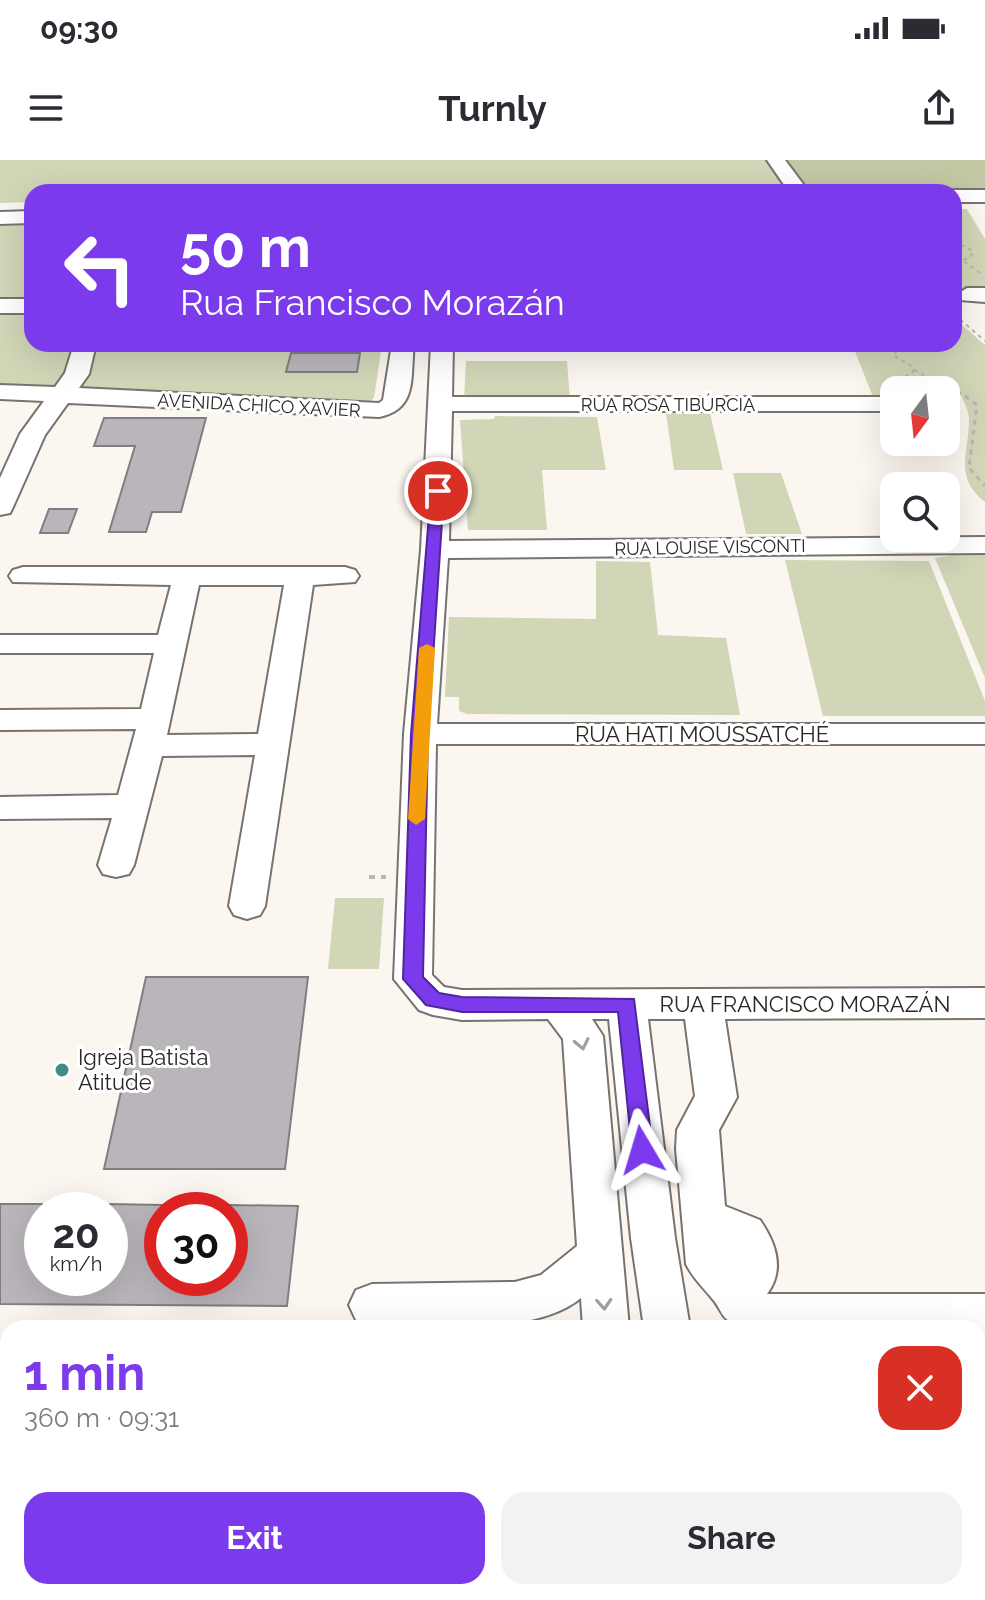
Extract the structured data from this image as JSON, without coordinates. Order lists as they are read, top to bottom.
{
  "streets": {
    "street": [
      "RUA ROSA TIBÚRCIA",
      "AVENIDA CHICO XAVIER",
      "RUA LOUISE VISCONTI",
      "RUA HATI MOUSSATCHÉ",
      "RUA FRANCISCO MORAZÁN"
    ]
  },
  "crossings": [
    ["RUA HATI MOUSSATCHÉ", "RUA FRANCISCO MORAZÁN"]
  ],
  "places": ["Igreja Batista Atitude"],
  "north": "bottom",
  "page": {
    "status": "09:30",
    "header": "Turnly",
    "turn": ["50 m", "Rua Francisco Morazán"],
    "speed": "20 km/h",
    "limit": "30",
    "heading": ["1 min", "360 m · 09:31"],
    "buttons": ["Exit", "Share"]
  }
}
